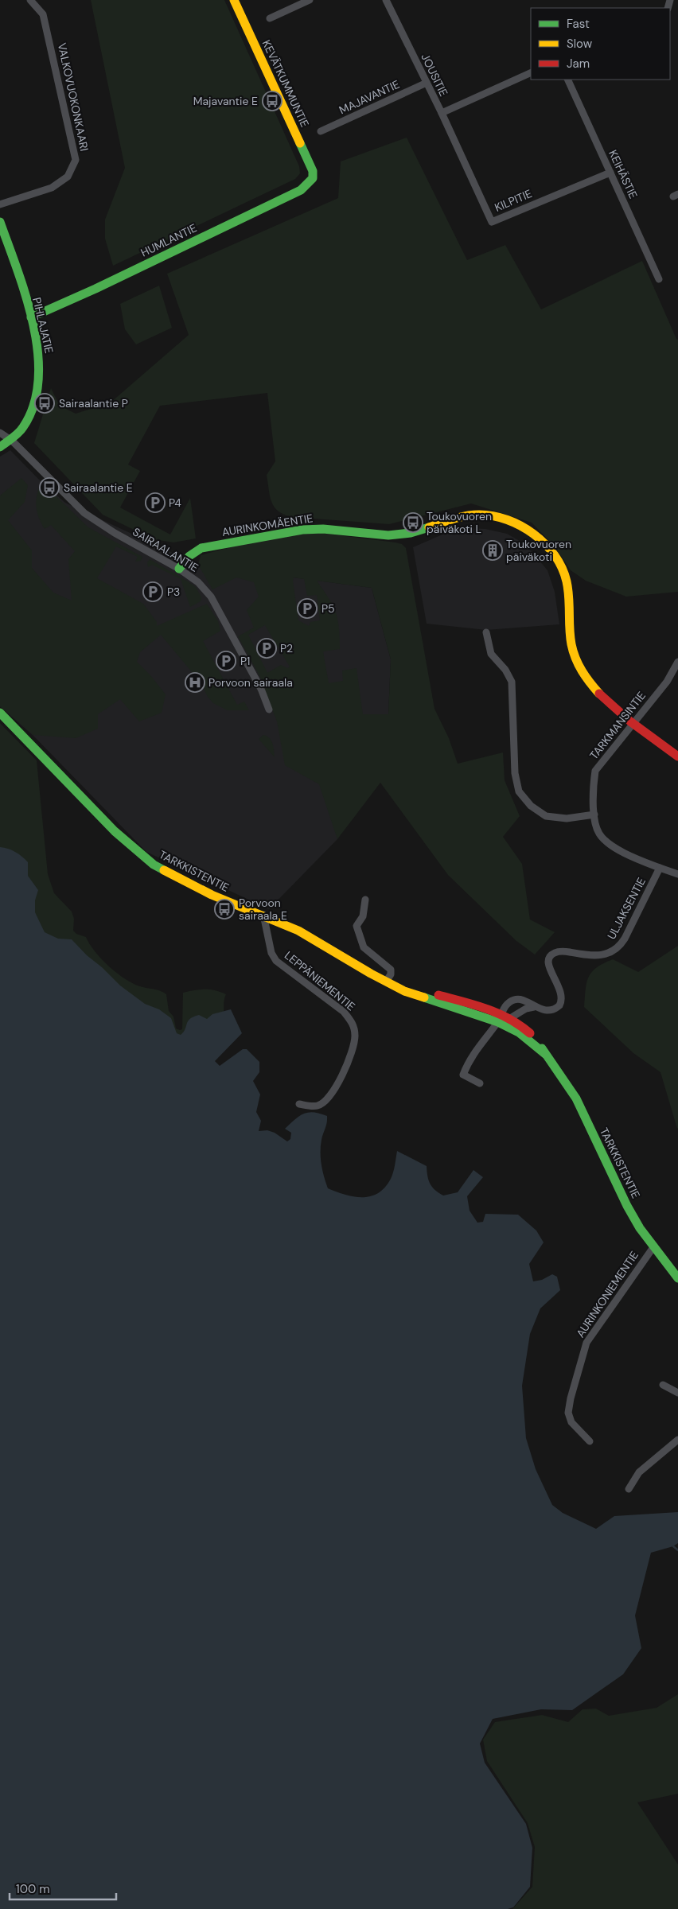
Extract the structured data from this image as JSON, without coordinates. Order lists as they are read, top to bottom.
{
  "streets": {
    "street": [
      "JOUSITIE",
      "KEVÄTKUMMUNTIE",
      "VALKOVUOKONKAARI",
      "MAJAVANTIE",
      "KEIHÄSTIE",
      "KILPITIE",
      "HUMLANTIE",
      "PIHLAJATIE",
      "AURINKOMÄENTIE",
      "SAIRAALANTIE",
      "TARKMANSINTIE",
      "TARKKISTENTIE",
      "ULJAKSENTIE",
      "LEPPÄNIEMENTIE",
      "AURINKONIEMENTIE"
    ]
  },
  "crossings": [
    ["JOUSITIE", "MAJAVANTIE"],
    ["JOUSITIE", "KILPITIE"],
    ["KEVÄTKUMMUNTIE", "HUMLANTIE"],
    ["KEIHÄSTIE", "KILPITIE"],
    ["HUMLANTIE", "PIHLAJATIE"],
    ["PIHLAJATIE", "SAIRAALANTIE"],
    ["AURINKOMÄENTIE", "SAIRAALANTIE"],
    ["AURINKOMÄENTIE", "TARKMANSINTIE"],
    ["TARKMANSINTIE", "ULJAKSENTIE"],
    ["TARKKISTENTIE", "ULJAKSENTIE"],
    ["TARKKISTENTIE", "LEPPÄNIEMENTIE"],
    ["TARKKISTENTIE", "AURINKONIEMENTIE"]
  ],
  "places": {
    "bus stop": [
      "Majavantie E",
      "Sairaalantie P",
      "Sairaalantie E",
      "Toukovuoren päiväkoti L",
      "Porvoon sairaala E"
    ],
    "parking": [
      "P4",
      "P3",
      "P5",
      "P2",
      "P1"
    ],
    "building": ["Toukovuoren päiväkoti"],
    "hospital": ["Porvoon sairaala"]
  },
  "legend": ["Fast", "Slow", "Jam"],
  "scale_bar": "100 m"
}
